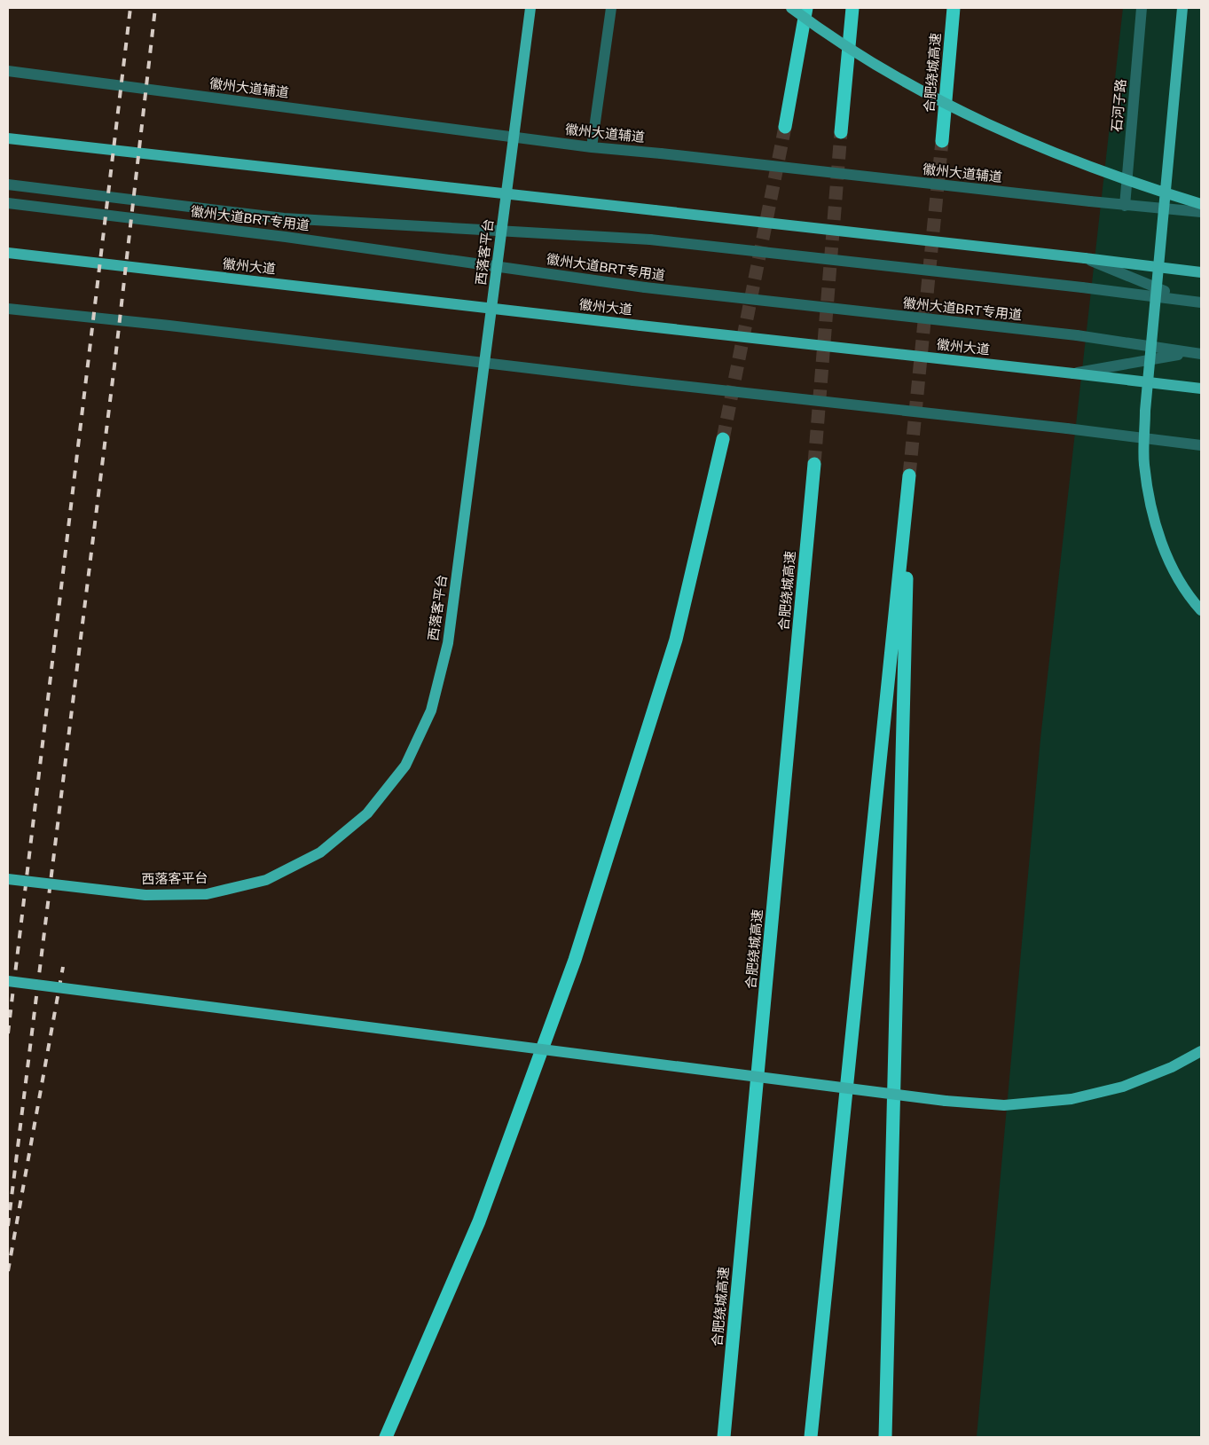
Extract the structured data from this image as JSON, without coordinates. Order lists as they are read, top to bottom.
{
  "streets": {
    "highway": ["合肥绕城高速"],
    "main road": ["西落客平台", "徽州大道"],
    "street": ["徽州大道辅道", "石河子路", "徽州大道BRT专用道"]
  },
  "crossings": [
    ["徽州大道辅道", "石河子路"]
  ]
}
